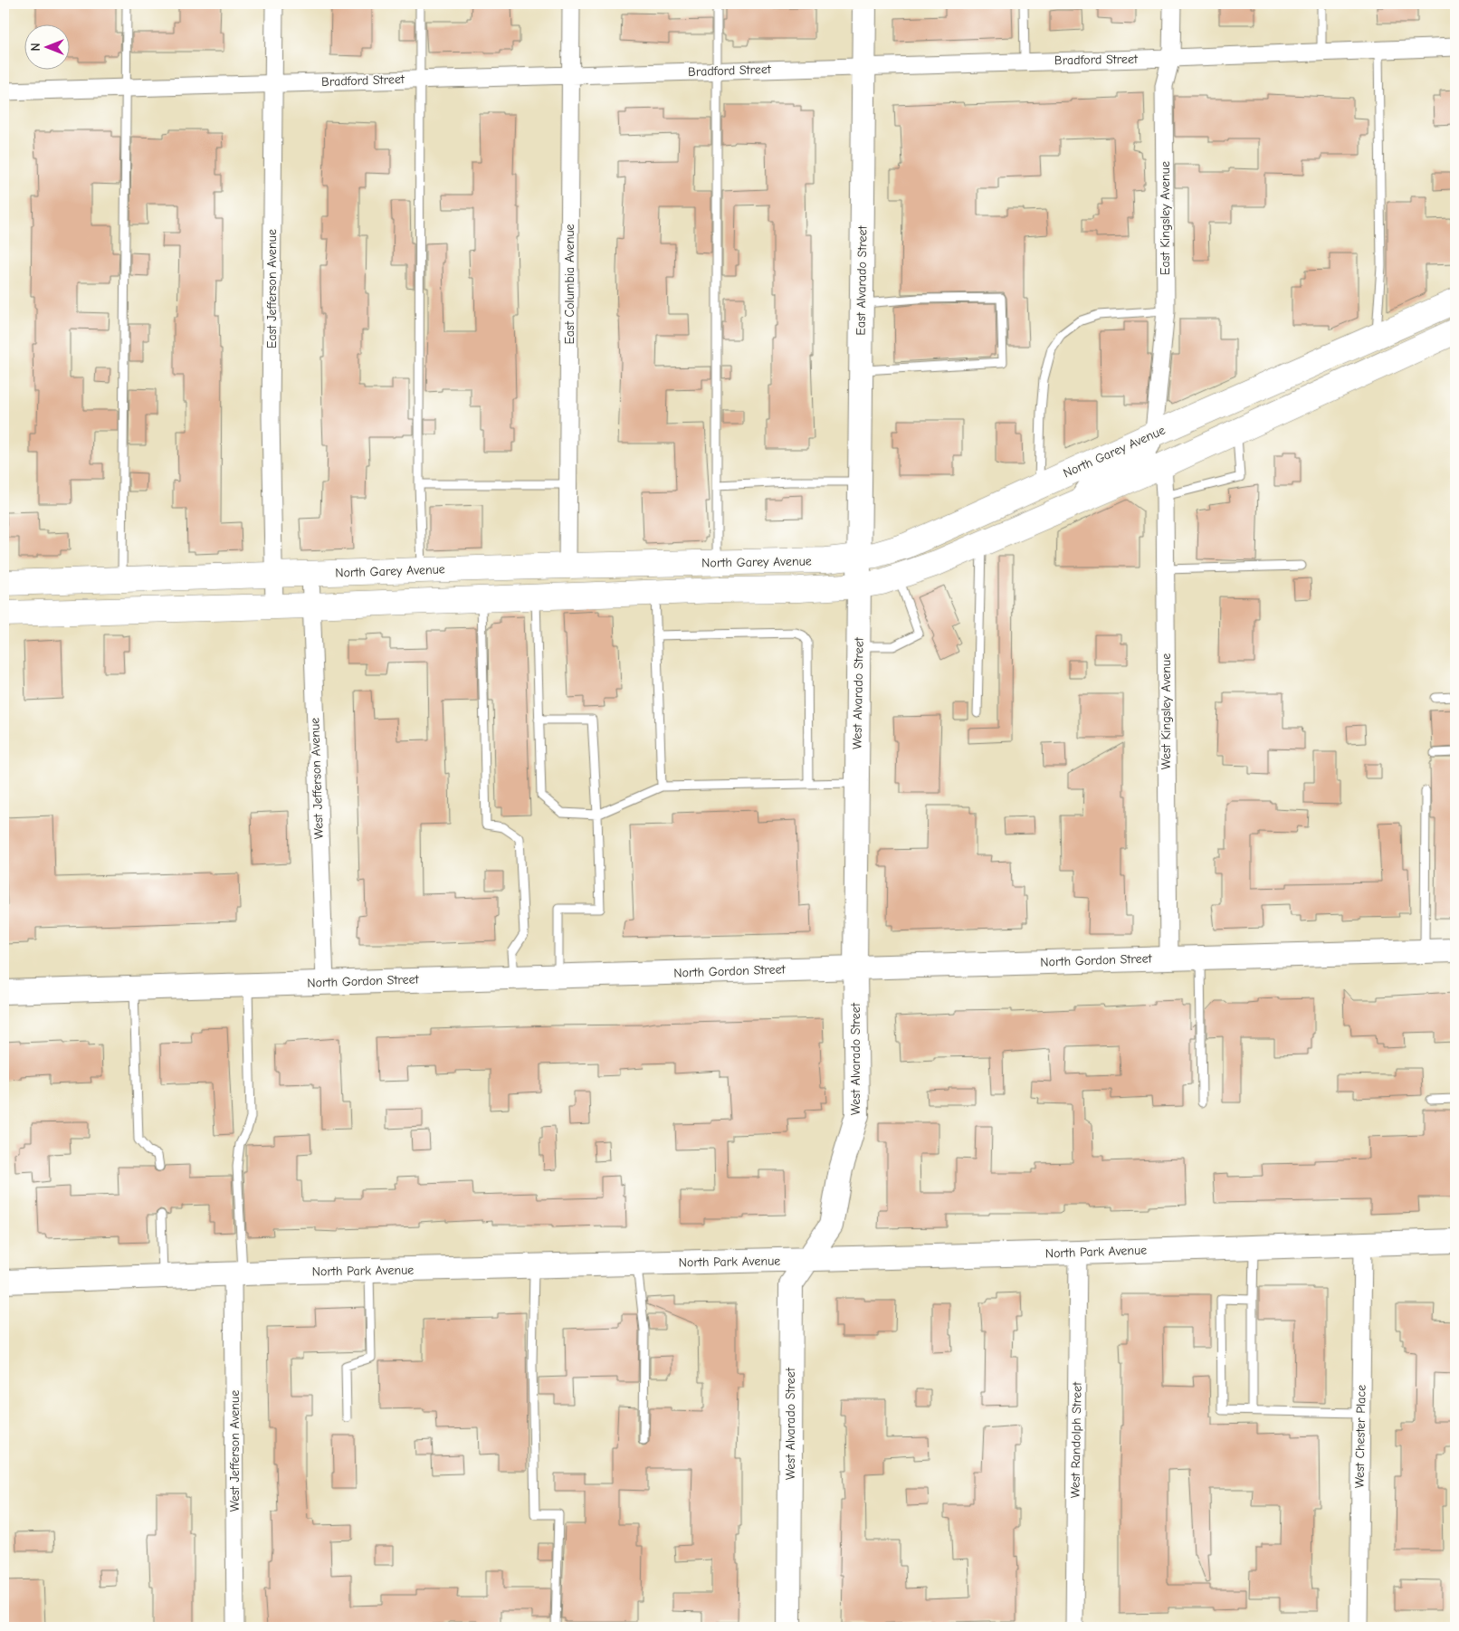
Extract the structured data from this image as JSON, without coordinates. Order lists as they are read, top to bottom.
{
  "streets": {
    "main road": ["North Garey Avenue"],
    "street": [
      "Bradford Street",
      "East Kingsley Avenue",
      "East Alvarado Street",
      "East Columbia Avenue",
      "East Jefferson Avenue",
      "West Alvarado Street",
      "West Kingsley Avenue",
      "West Jefferson Avenue",
      "North Gordon Street",
      "North Park Avenue",
      "West Chester Place",
      "West Randolph Street"
    ]
  },
  "crossings": [
    ["Bradford Street", "East Kingsley Avenue"],
    ["Bradford Street", "East Alvarado Street"],
    ["Bradford Street", "East Columbia Avenue"],
    ["Bradford Street", "East Jefferson Avenue"],
    ["East Kingsley Avenue", "North Garey Avenue"],
    ["East Alvarado Street", "North Garey Avenue"],
    ["East Alvarado Street", "West Alvarado Street"],
    ["East Columbia Avenue", "North Garey Avenue"],
    ["East Jefferson Avenue", "North Garey Avenue"],
    ["North Garey Avenue", "West Alvarado Street"],
    ["North Garey Avenue", "West Jefferson Avenue"],
    ["West Alvarado Street", "North Gordon Street"],
    ["West Alvarado Street", "North Park Avenue"],
    ["West Kingsley Avenue", "North Gordon Street"],
    ["West Jefferson Avenue", "North Gordon Street"],
    ["West Jefferson Avenue", "North Park Avenue"],
    ["North Park Avenue", "West Chester Place"],
    ["North Park Avenue", "West Randolph Street"]
  ],
  "north": "left"
}
